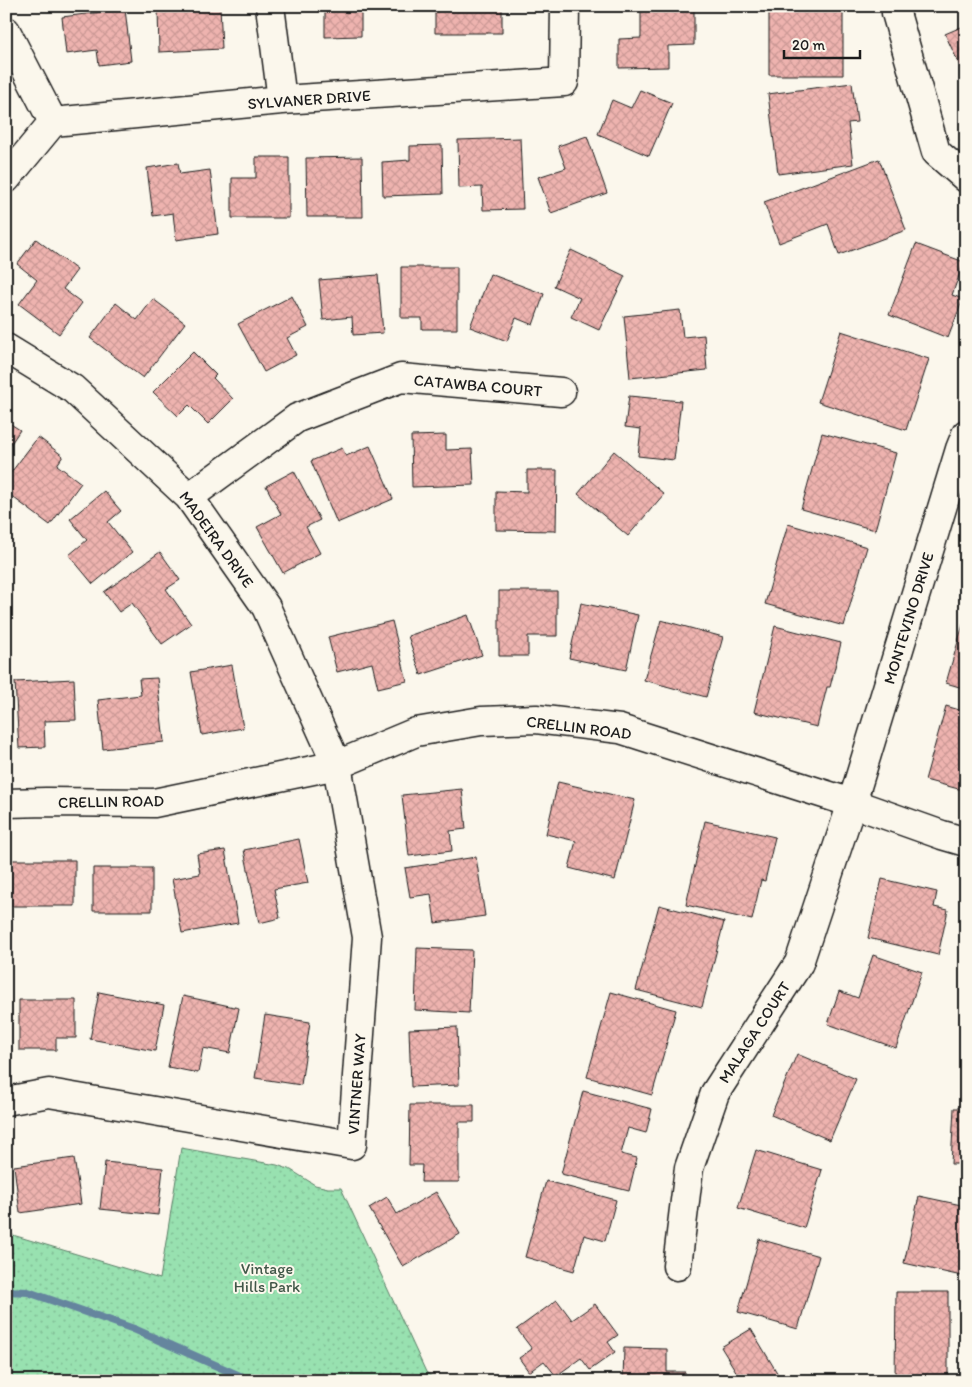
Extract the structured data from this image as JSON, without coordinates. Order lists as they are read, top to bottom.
{
  "streets": {
    "street": [
      "SYLVANER DRIVE",
      "CATAWBA COURT",
      "MADEIRA DRIVE",
      "MONTEVINO DRIVE",
      "CRELLIN ROAD",
      "MALAGA COURT",
      "VINTNER WAY"
    ]
  },
  "crossings": [
    ["CATAWBA COURT", "MADEIRA DRIVE"],
    ["MADEIRA DRIVE", "CRELLIN ROAD"],
    ["MADEIRA DRIVE", "VINTNER WAY"],
    ["MONTEVINO DRIVE", "CRELLIN ROAD"],
    ["MONTEVINO DRIVE", "MALAGA COURT"],
    ["CRELLIN ROAD", "MALAGA COURT"],
    ["CRELLIN ROAD", "VINTNER WAY"]
  ],
  "parks": ["Vintage Hills Park"],
  "scale_bar": "20 m"
}
